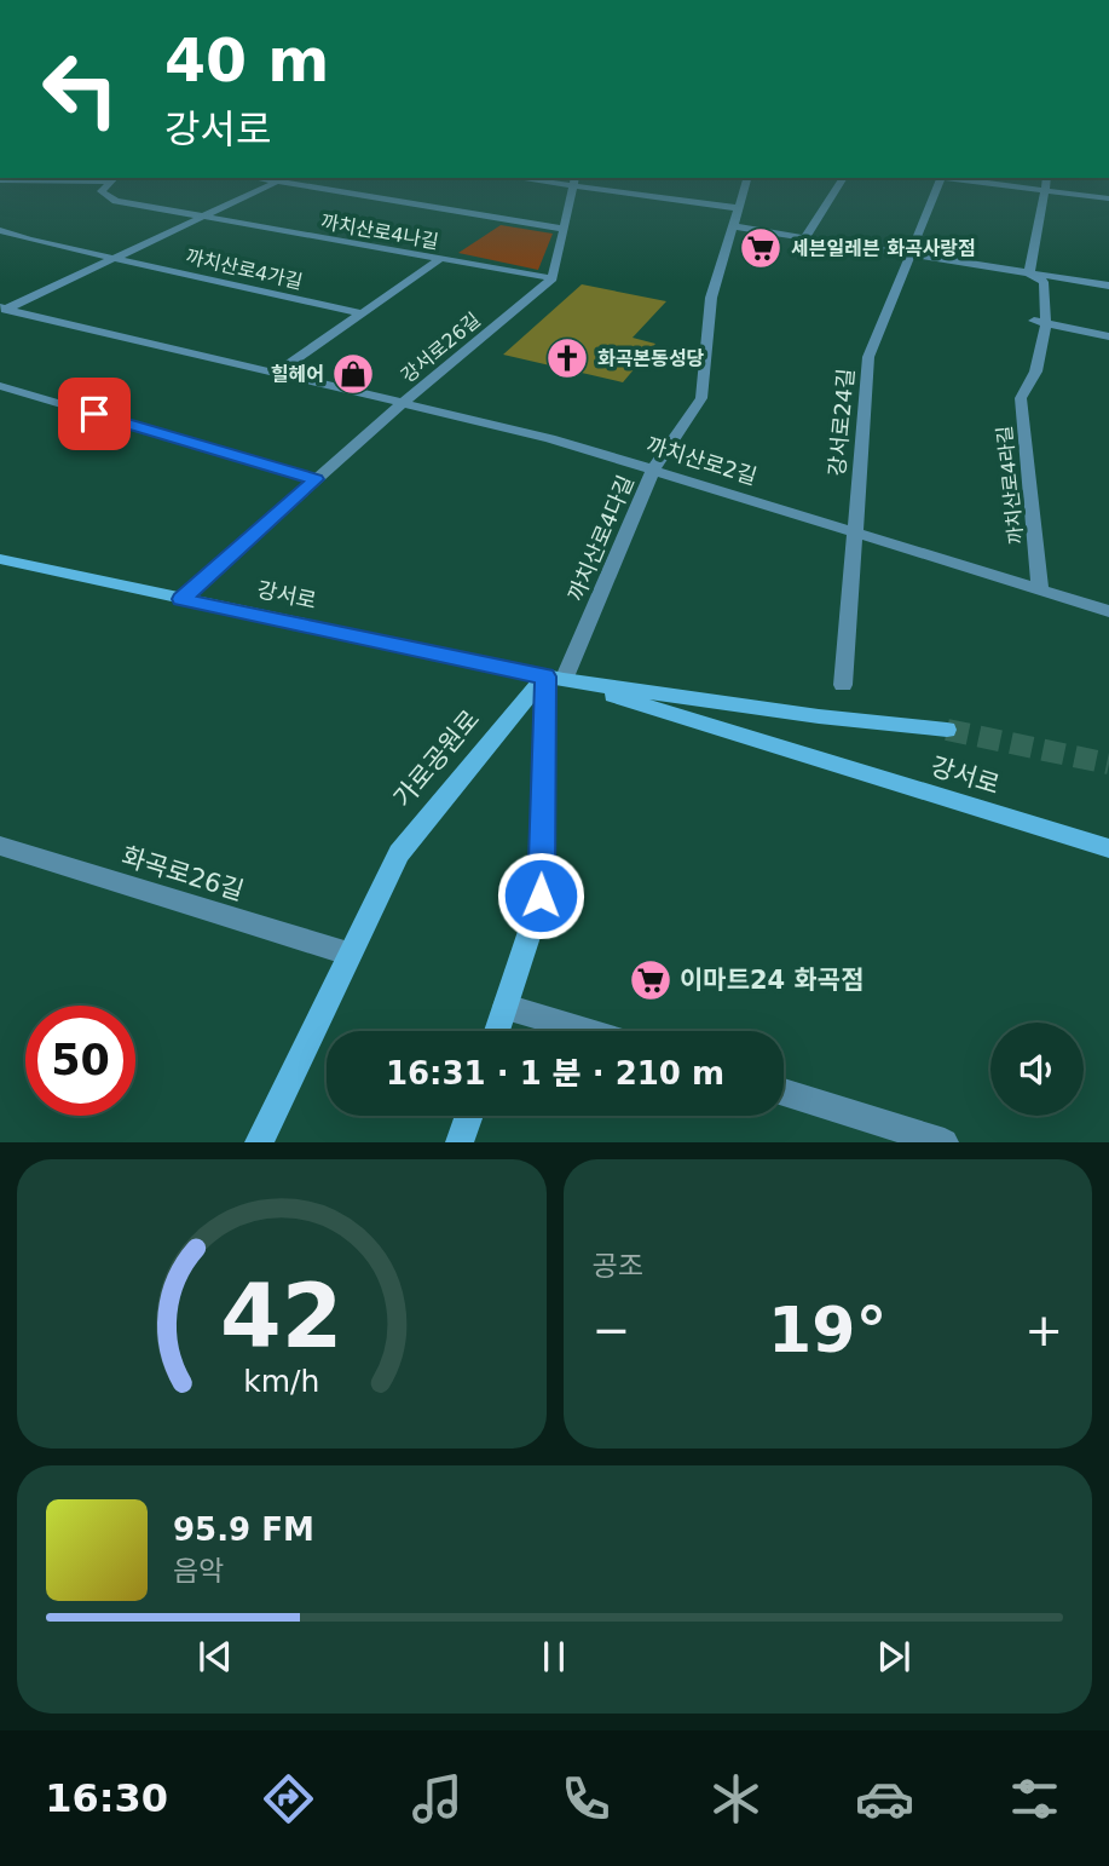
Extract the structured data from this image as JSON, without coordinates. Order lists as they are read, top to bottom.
{
  "streets": {
    "main road": ["강서로", "가로공원로"],
    "street": [
      "까치산로4나길",
      "까치산로4가길",
      "강서로26길",
      "강서로24길",
      "까치산로2길",
      "까치산로4라길",
      "까치산로4다길",
      "화곡로26길"
    ]
  },
  "crossings": [
    ["까치산로4나길", "까치산로4가길"],
    ["까치산로4나길", "강서로26길"],
    ["까치산로4가길", "까치산로2길"],
    ["강서로26길", "까치산로2길"],
    ["강서로26길", "강서로"],
    ["강서로24길", "까치산로2길"],
    ["까치산로2길", "까치산로4라길"],
    ["까치산로2길", "까치산로4다길"],
    ["까치산로4다길", "강서로"],
    ["까치산로4다길", "가로공원로"],
    ["강서로", "가로공원로"],
    ["가로공원로", "화곡로26길"]
  ],
  "places": {
    "supermarket": ["세븐일레븐 화곡사랑점", "이마트24 화곡점"],
    "church": ["화곡본동성당"],
    "shop": ["힐헤어"]
  },
  "page": {
    "turn": ["40 m", "강서로"],
    "limit": "50",
    "trip": "16:31 · 1 분 · 210 m",
    "tile": "공조",
    "heat": ["−", "19°", "+"],
    "song": ["95.9 FM", "음악"],
    "tabs": "16:30",
    "gauge": ["42", "km/h"]
  }
}
